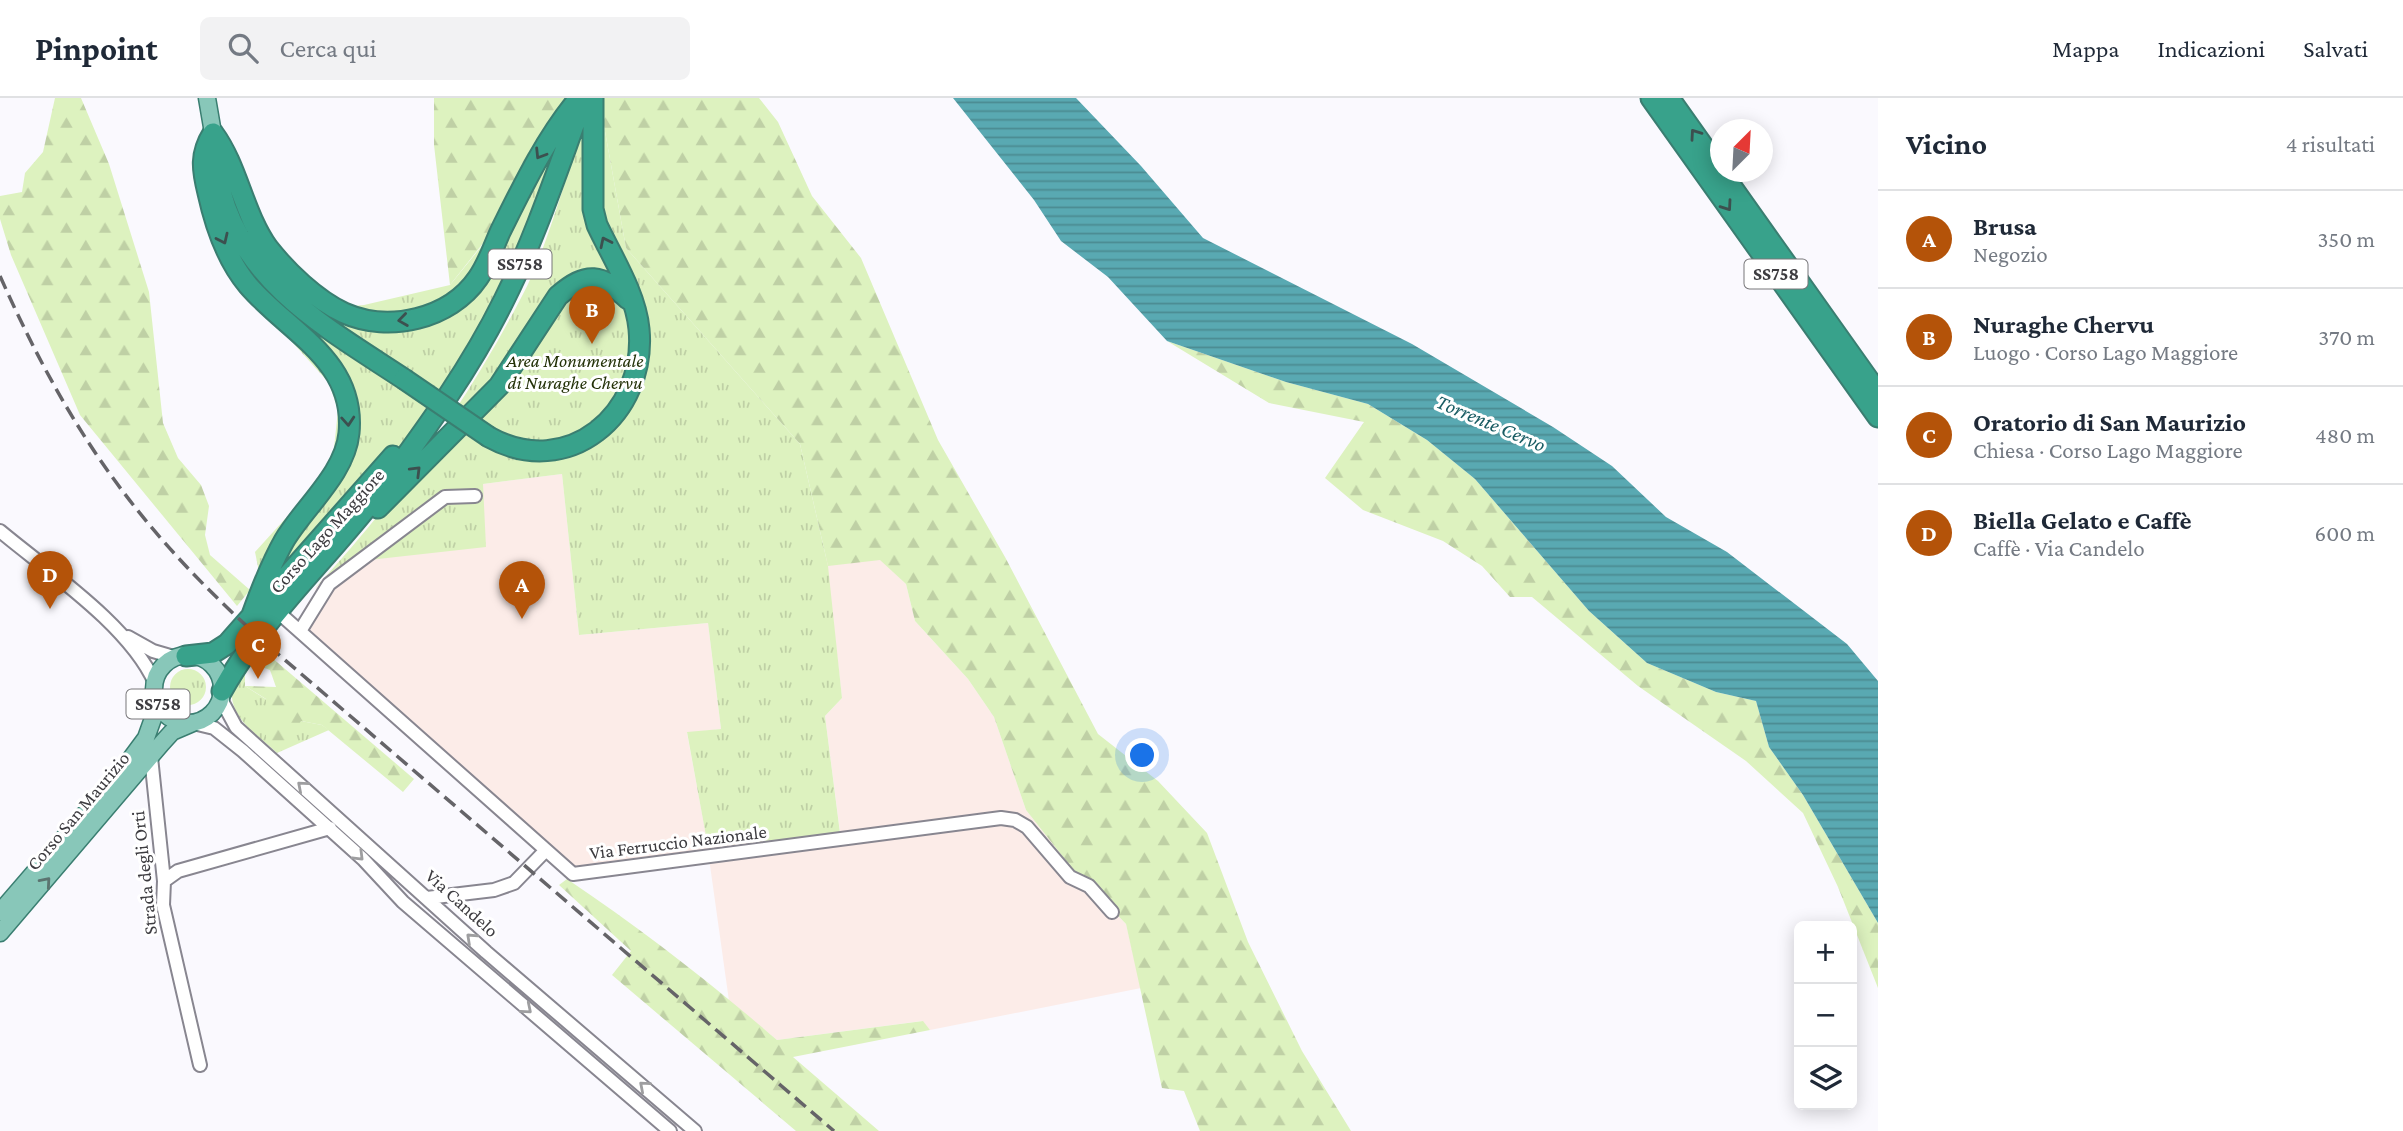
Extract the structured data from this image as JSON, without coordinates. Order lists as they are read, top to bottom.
{
  "streets": {
    "highway": ["SS758", "Corso Lago Maggiore"],
    "main road": ["Corso San Maurizio"],
    "street": ["Via Ferruccio Nazionale", "Strada degli Orti", "Via Candelo"]
  },
  "crossings": [
    ["SS758", "Corso Lago Maggiore"],
    ["SS758", "Corso San Maurizio"],
    ["SS758", "Via Candelo"],
    ["Corso Lago Maggiore", "Corso San Maurizio"],
    ["Corso Lago Maggiore", "Via Ferruccio Nazionale"],
    ["Corso Lago Maggiore", "Via Candelo"],
    ["Corso San Maurizio", "Strada degli Orti"],
    ["Corso San Maurizio", "Via Candelo"]
  ],
  "water": ["Torrente Cervo"],
  "parks": ["Area Monumentale di Nuraghe Chervu"],
  "north": "top right",
  "page": {
    "header": "Pinpoint",
    "search": "Cerca qui",
    "nav": ["Mappa", "Indicazioni", "Salvati"],
    "heading": ["Vicino", "4 risultati"],
    "list": [
      {
        "mark": "A",
        "name": "Brusa",
        "note": "Negozio",
        "value": "350 m"
      },
      {
        "mark": "B",
        "name": "Nuraghe Chervu",
        "note": "Luogo · Corso Lago Maggiore",
        "value": "370 m"
      },
      {
        "mark": "C",
        "name": "Oratorio di San Maurizio",
        "note": "Chiesa · Corso Lago Maggiore",
        "value": "480 m"
      },
      {
        "mark": "D",
        "name": "Biella Gelato e Caffè",
        "note": "Caffè · Via Candelo",
        "value": "600 m"
      }
    ],
    "pins": [
      "B",
      "D",
      "A",
      "C"
    ],
    "map_buttons": ["+", "−"]
  }
}
